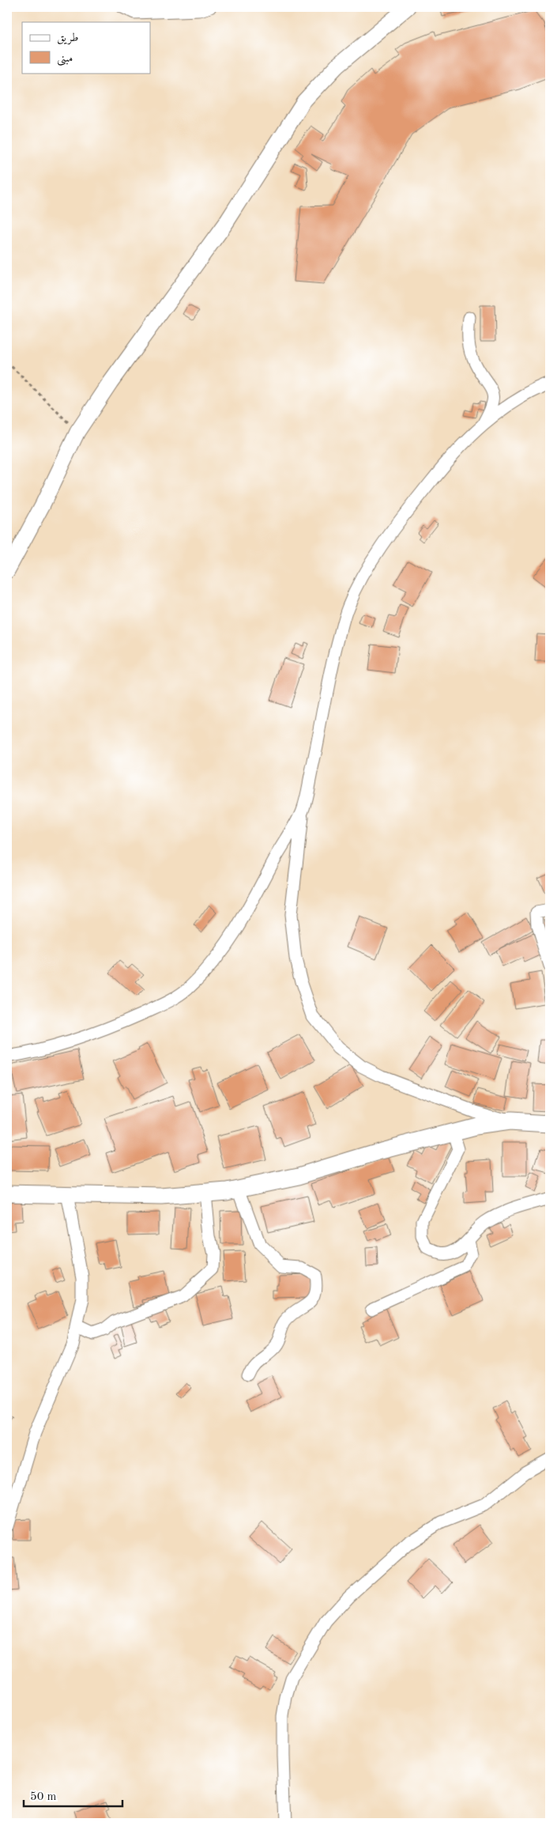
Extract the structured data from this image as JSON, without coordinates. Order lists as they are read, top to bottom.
{
  "legend": ["طريق", "مبنى"],
  "scale_bar": "50 m"
}
